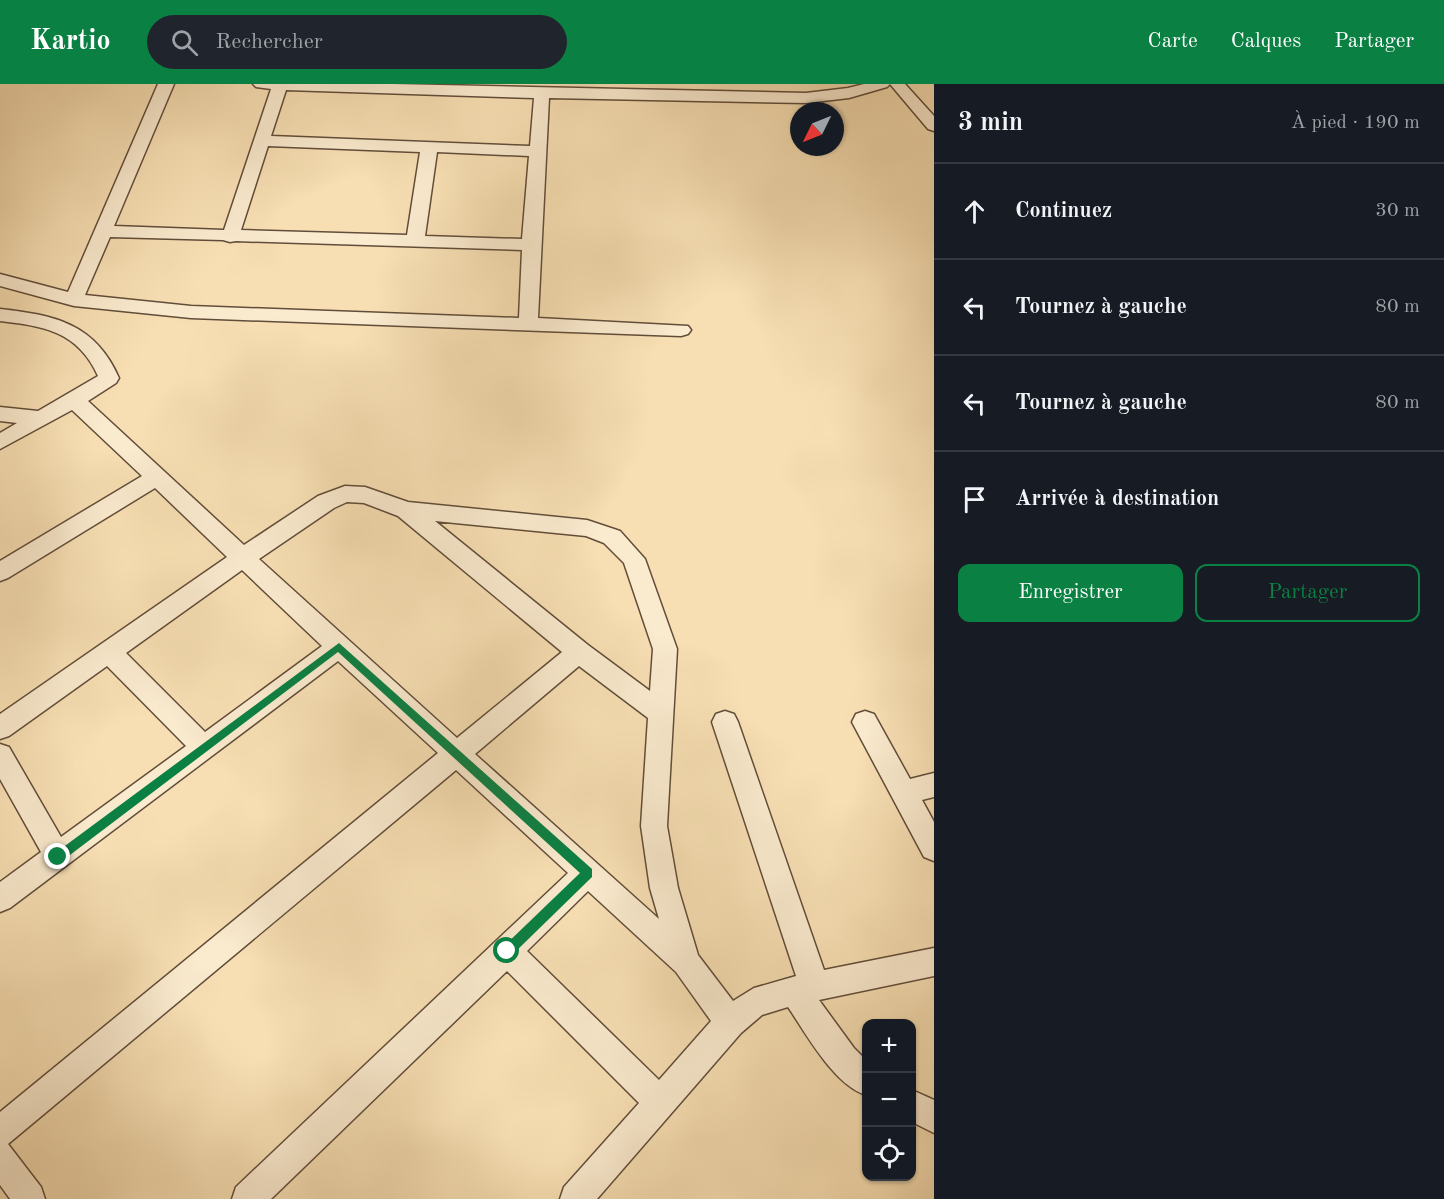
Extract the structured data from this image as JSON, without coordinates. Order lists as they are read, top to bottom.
{
  "north": "bottom left",
  "page": {
    "header": "Kartio",
    "search": "Rechercher",
    "nav": ["Carte", "Calques", "Partager"],
    "heading": ["3 min", "À pied · 190 m"],
    "list": [
      ["Continuez", "30 m"],
      ["Tournez à gauche", "80 m"],
      ["Tournez à gauche", "80 m"],
      "Arrivée à destination"
    ],
    "buttons": ["Enregistrer", "Partager"],
    "map_buttons": ["+", "−"]
  }
}
